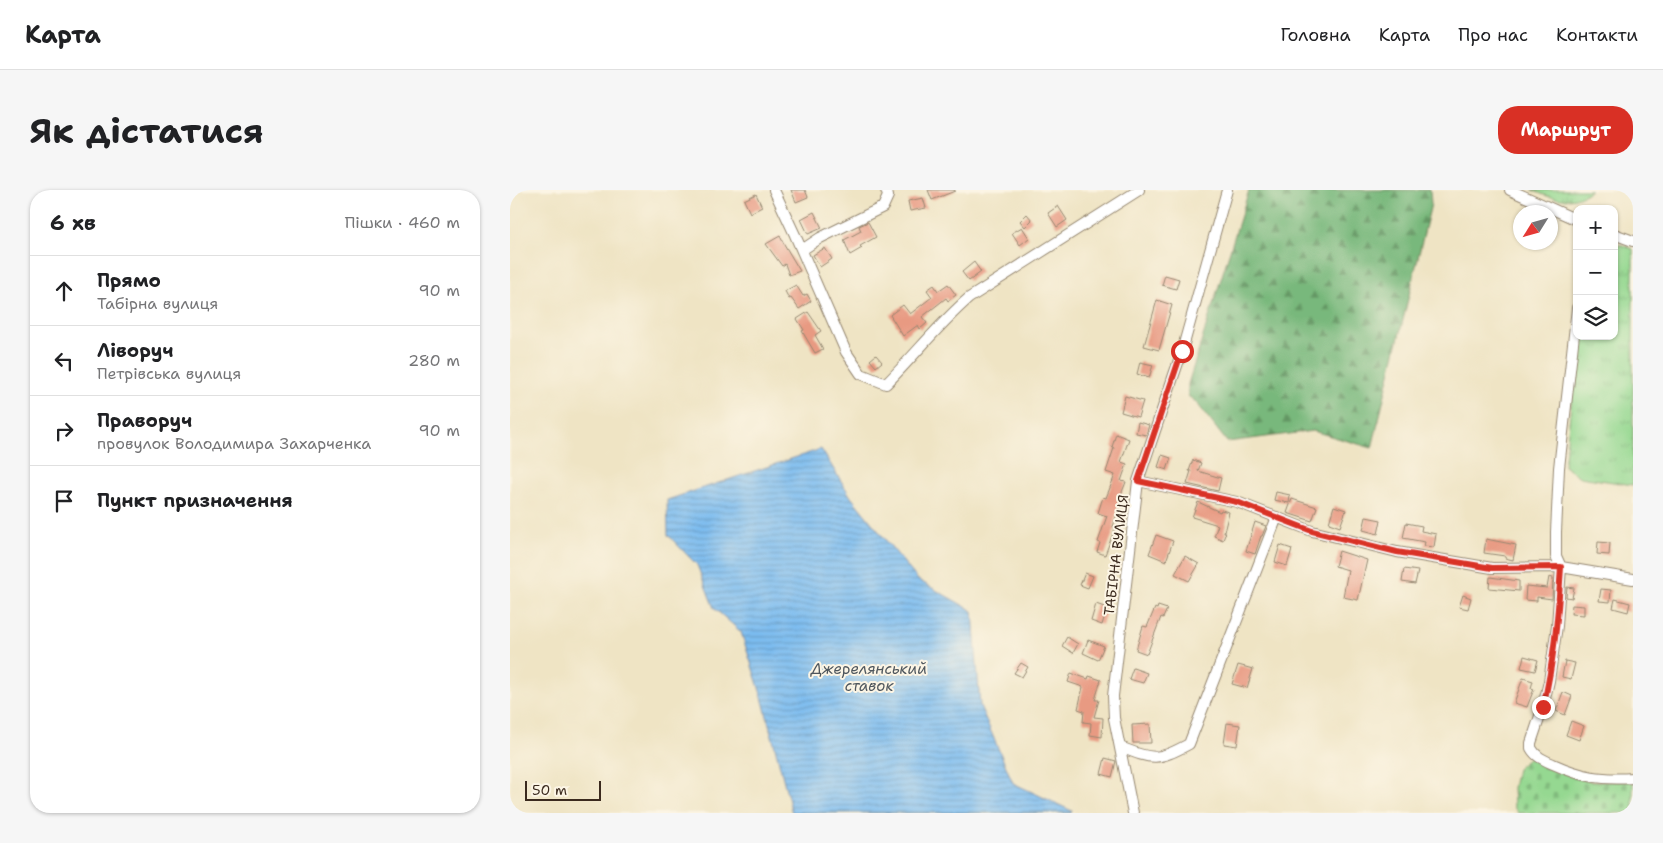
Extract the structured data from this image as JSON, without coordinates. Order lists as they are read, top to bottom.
{
  "streets": {
    "street": ["ТАБІРНА ВУЛИЦЯ"]
  },
  "water": ["Джерелянський ставок"],
  "scale_bar": "50 m",
  "north": "bottom left",
  "page": {
    "header": "Карта",
    "nav": [
      "Головна",
      "Карта",
      "Про нас",
      "Контакти"
    ],
    "buttons": "Маршрут",
    "title": "Як дістатися",
    "heading": ["6 хв", "Пішки · 460 m"],
    "map_buttons": ["+", "−"],
    "list": [
      ["Прямо", "Табірна вулиця", "90 m"],
      ["Ліворуч", "Петрівська вулиця", "280 m"],
      ["Праворуч", "провулок Володимира Захарченка", "90 m"],
      "Пункт призначення"
    ],
    "scale": "50 m"
  }
}
